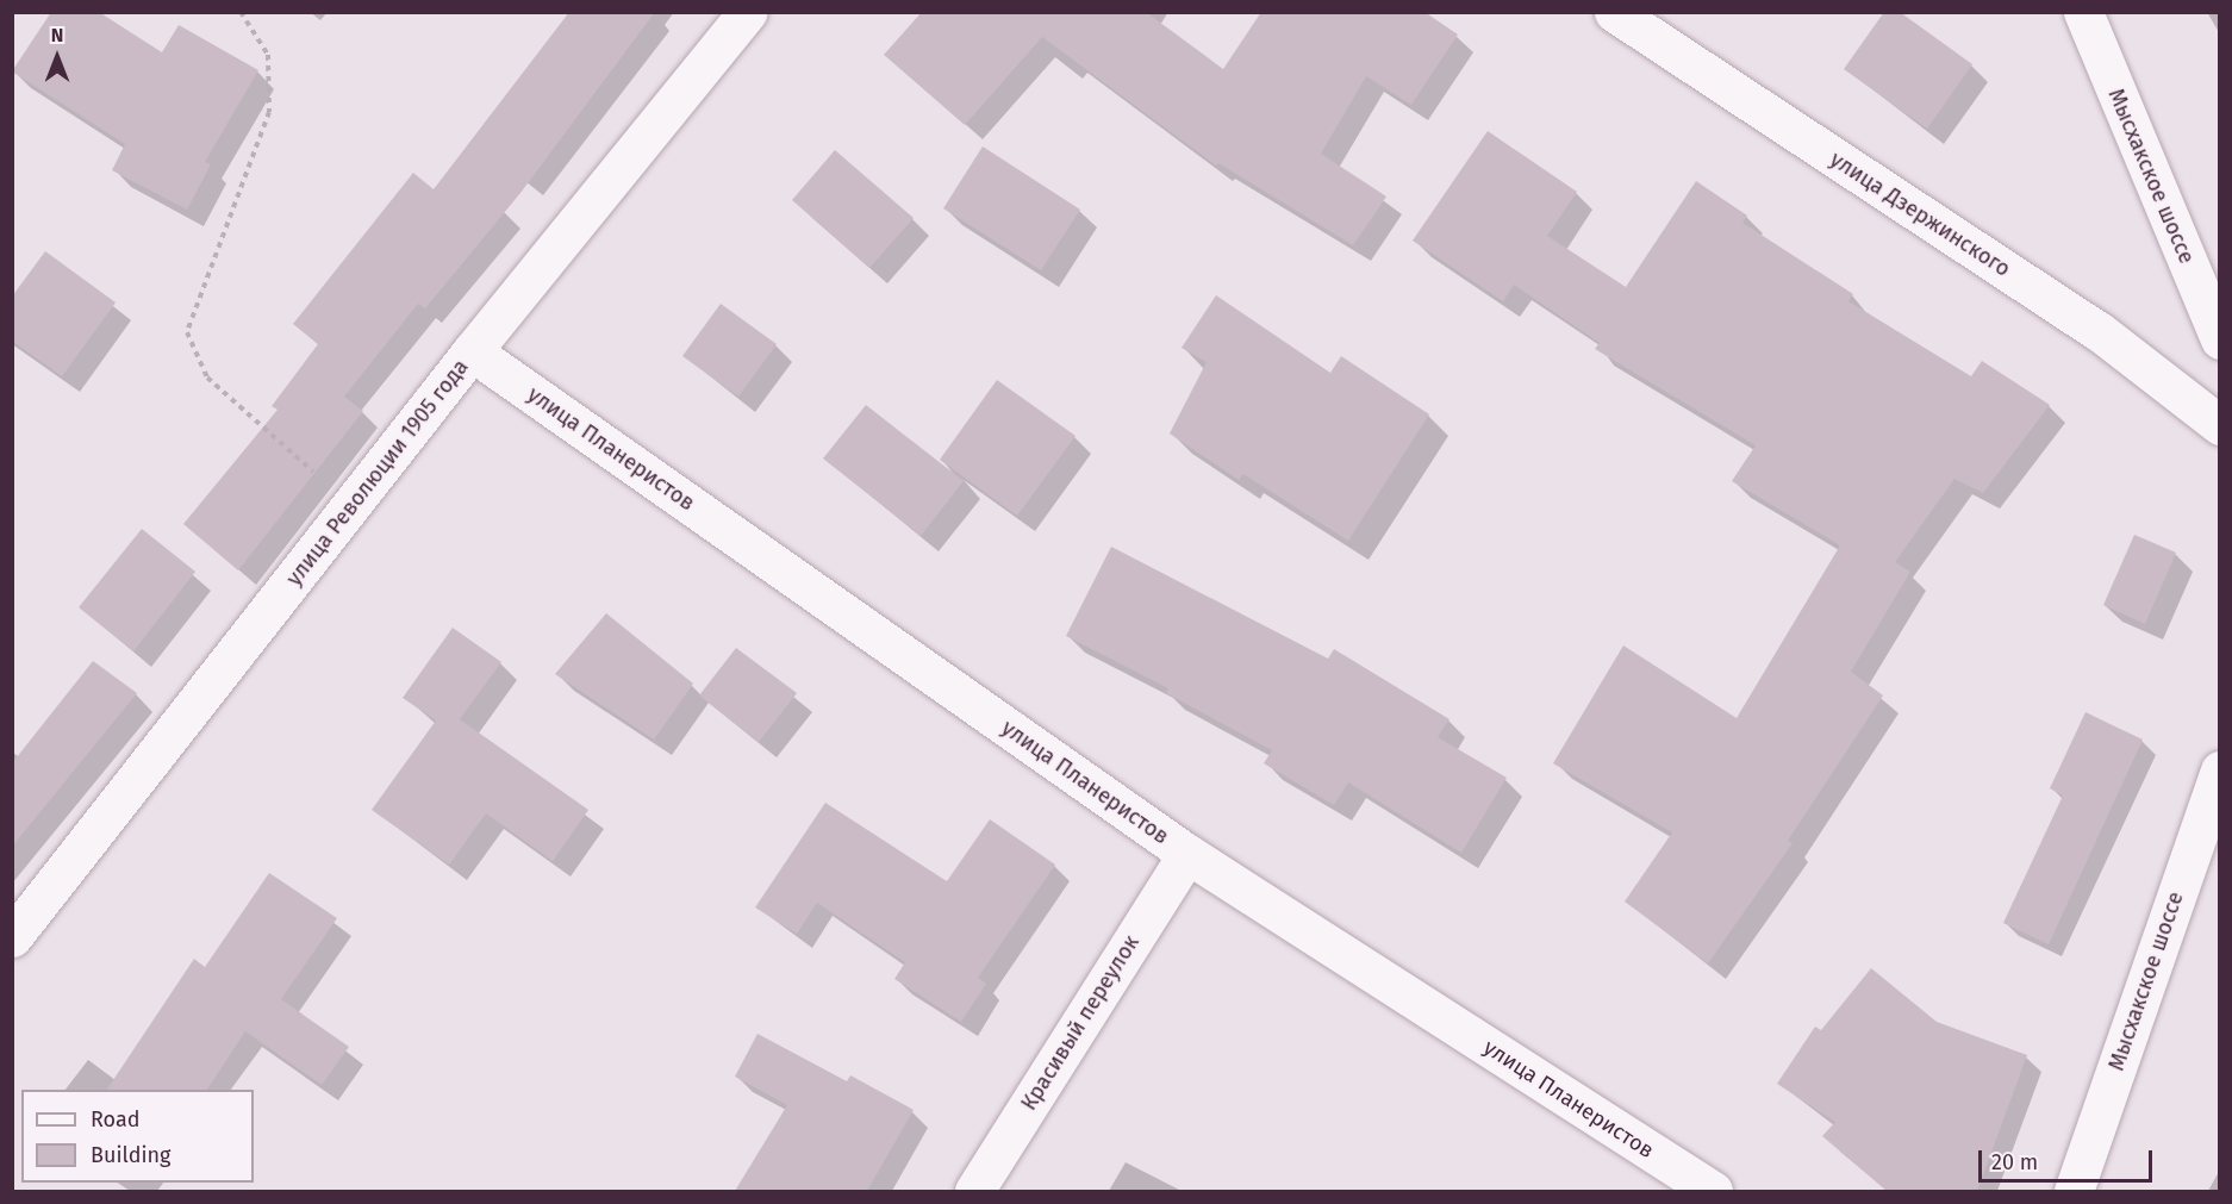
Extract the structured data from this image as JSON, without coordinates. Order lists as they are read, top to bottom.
{
  "streets": {
    "street": [
      "Мысхакское шоссе",
      "улица Дзержинского",
      "улица Планеристов",
      "улица Революции 1905 года",
      "Красивый переулок"
    ]
  },
  "crossings": [
    ["улица Планеристов", "улица Революции 1905 года"],
    ["улица Планеристов", "Красивый переулок"]
  ],
  "legend": ["Road", "Building"],
  "scale_bar": "20 m",
  "north": "top"
}
